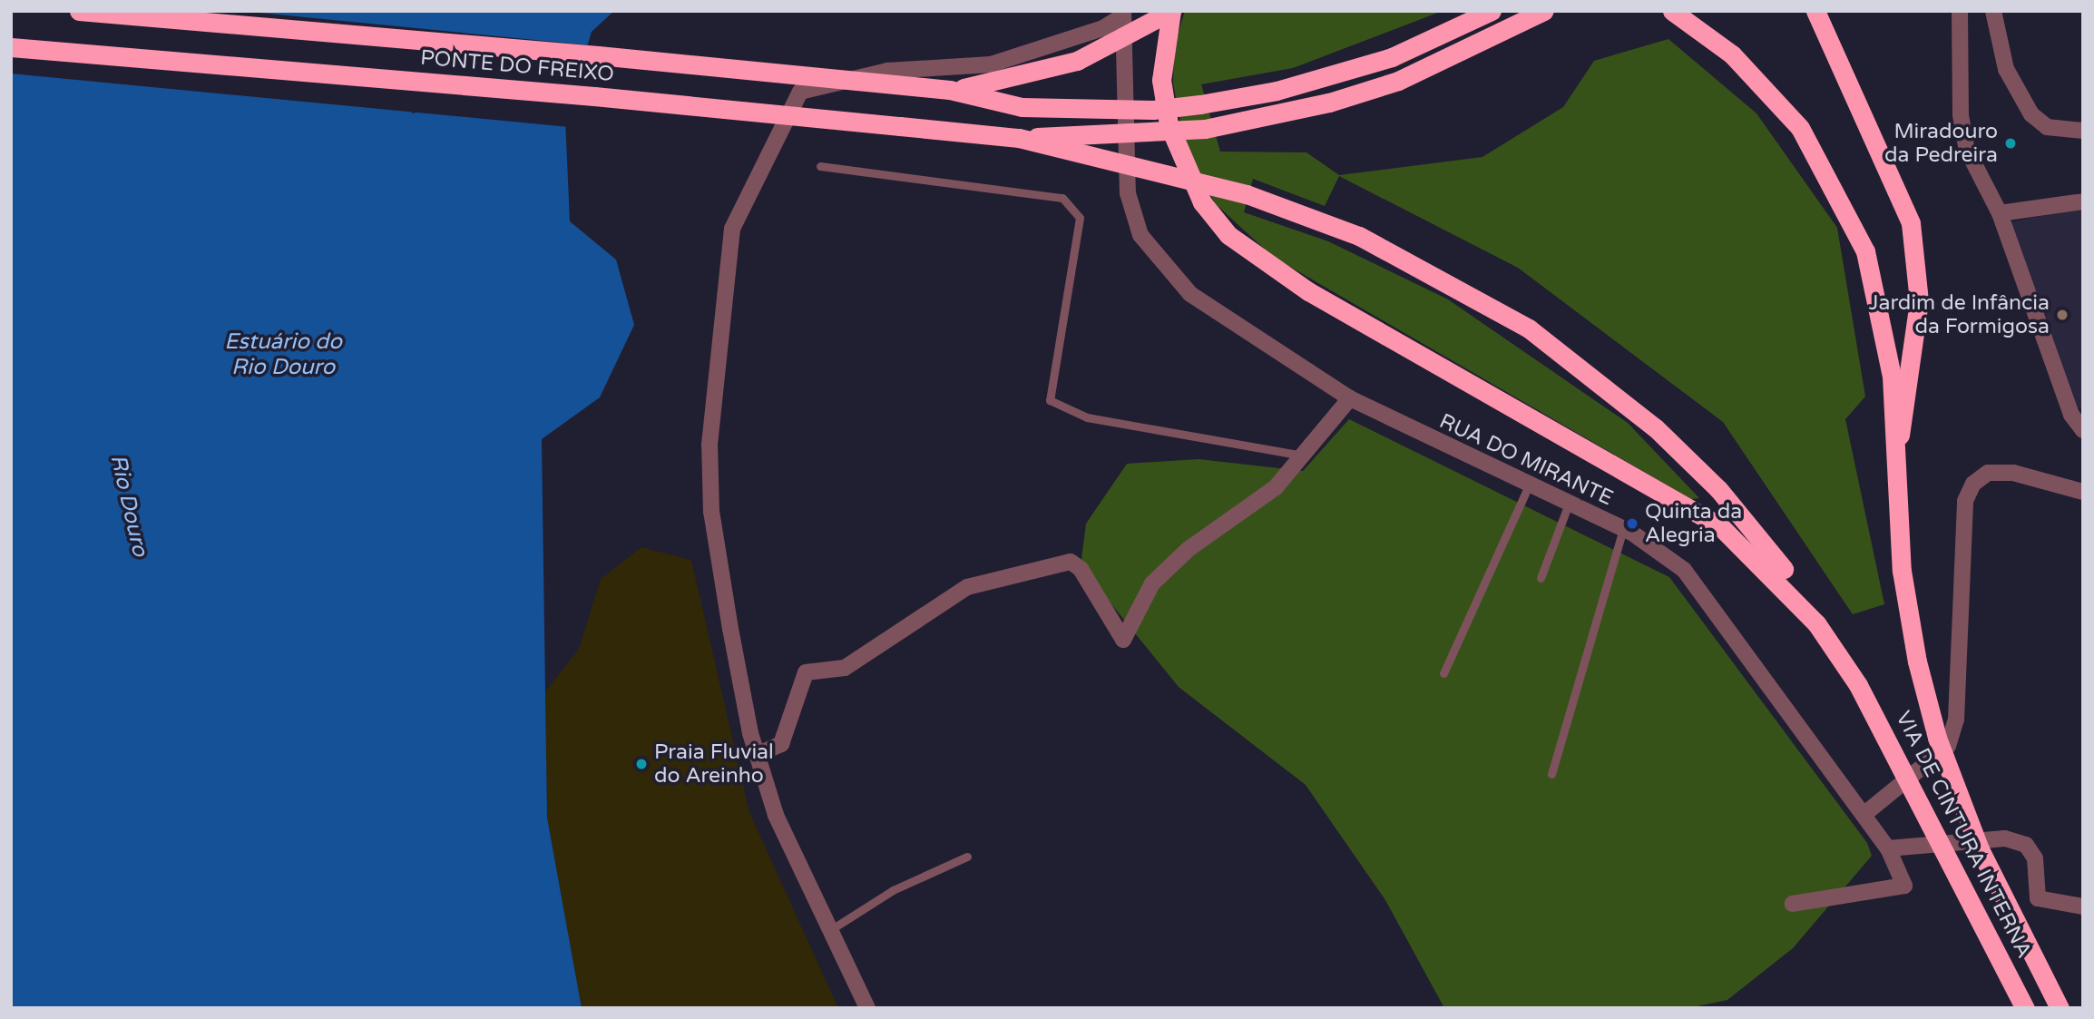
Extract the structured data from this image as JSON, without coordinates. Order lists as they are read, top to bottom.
{
  "streets": {
    "highway": ["PONTE DO FREIXO", "VIA DE CINTURA INTERNA"],
    "street": ["RUA DO MIRANTE"]
  },
  "water": ["Estuário do Rio Douro", "Rio Douro"],
  "places": [
    "Miradouro da Pedreira",
    "Jardim de Infância da Formigosa",
    "Quinta da Alegria",
    "Praia Fluvial do Areinho"
  ]
}
